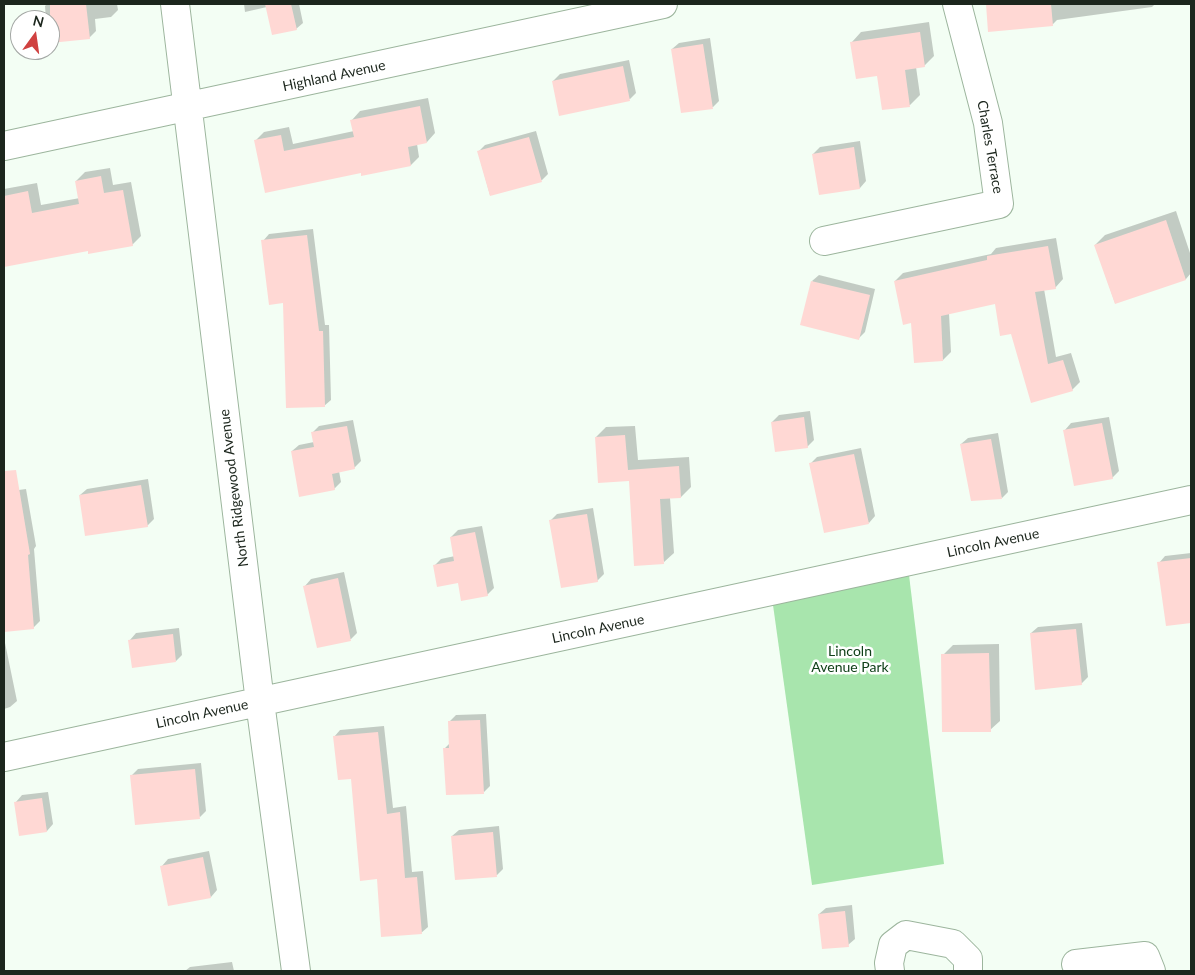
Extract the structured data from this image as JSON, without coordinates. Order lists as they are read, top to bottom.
{
  "streets": {
    "street": [
      "Highland Avenue",
      "Charles Terrace",
      "North Ridgewood Avenue",
      "Lincoln Avenue"
    ]
  },
  "crossings": [
    ["Highland Avenue", "North Ridgewood Avenue"],
    ["North Ridgewood Avenue", "Lincoln Avenue"]
  ],
  "parks": ["Lincoln Avenue Park"],
  "north": "top"
}
